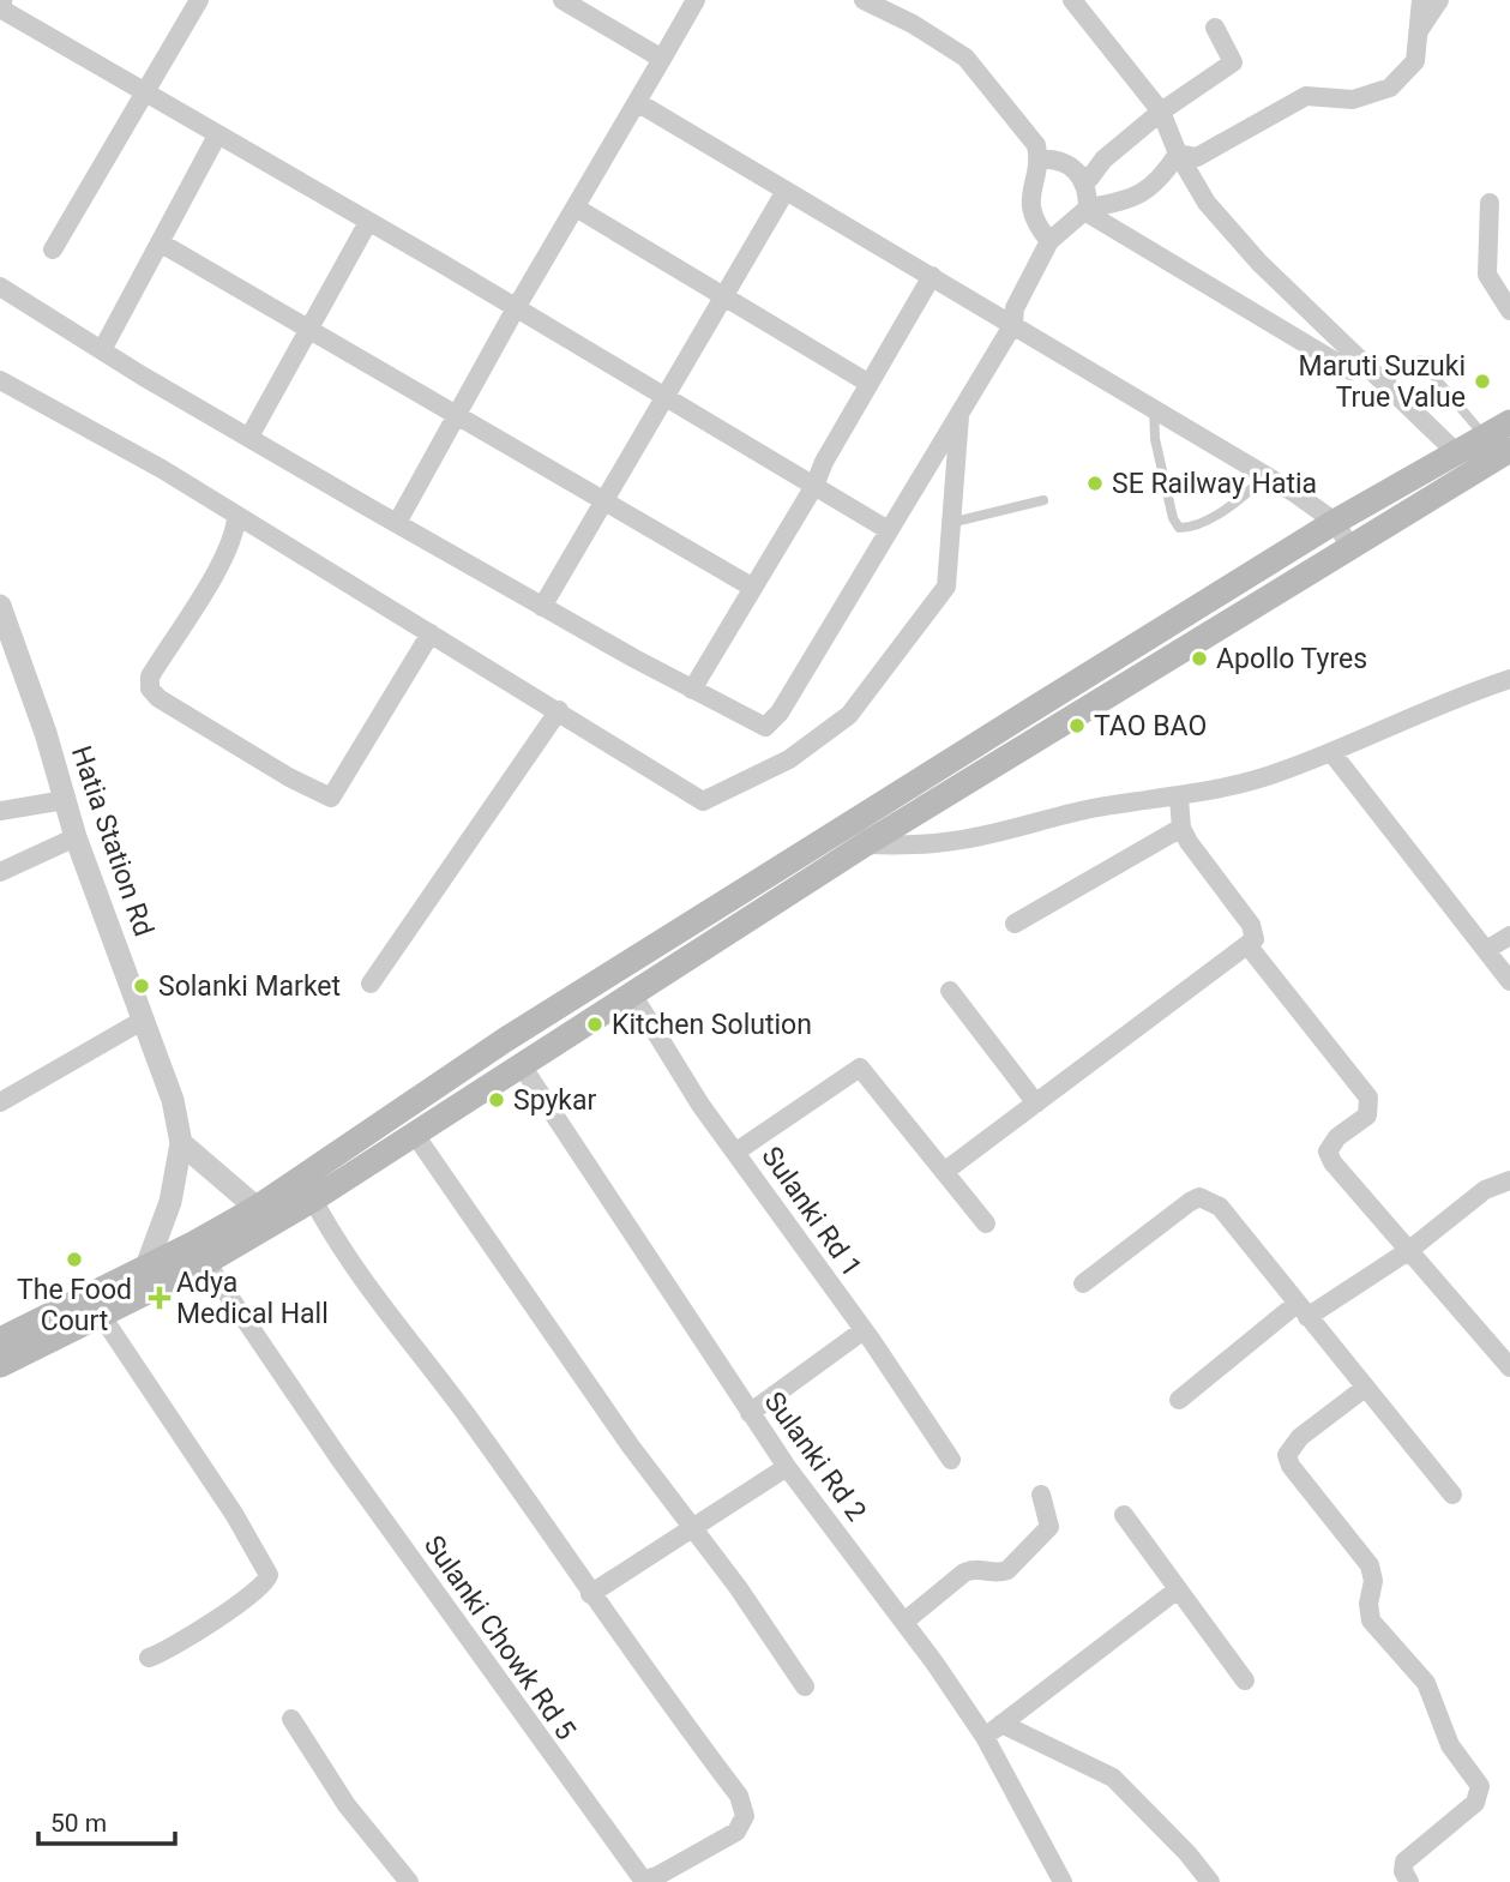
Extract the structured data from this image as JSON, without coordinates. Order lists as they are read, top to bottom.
{
  "streets": {
    "street": [
      "Hatia Station Rd",
      "Sulanki Rd 1",
      "Sulanki Rd 2",
      "Sulanki Chowk Rd 5"
    ]
  },
  "places": {
    "other": [
      "Maruti Suzuki True Value",
      "SE Railway Hatia",
      "Apollo Tyres",
      "TAO BAO",
      "Solanki Market",
      "Kitchen Solution",
      "Spykar",
      "The Food Court"
    ],
    "health": ["Adya Medical Hall"]
  },
  "scale_bar": "50 m"
}
